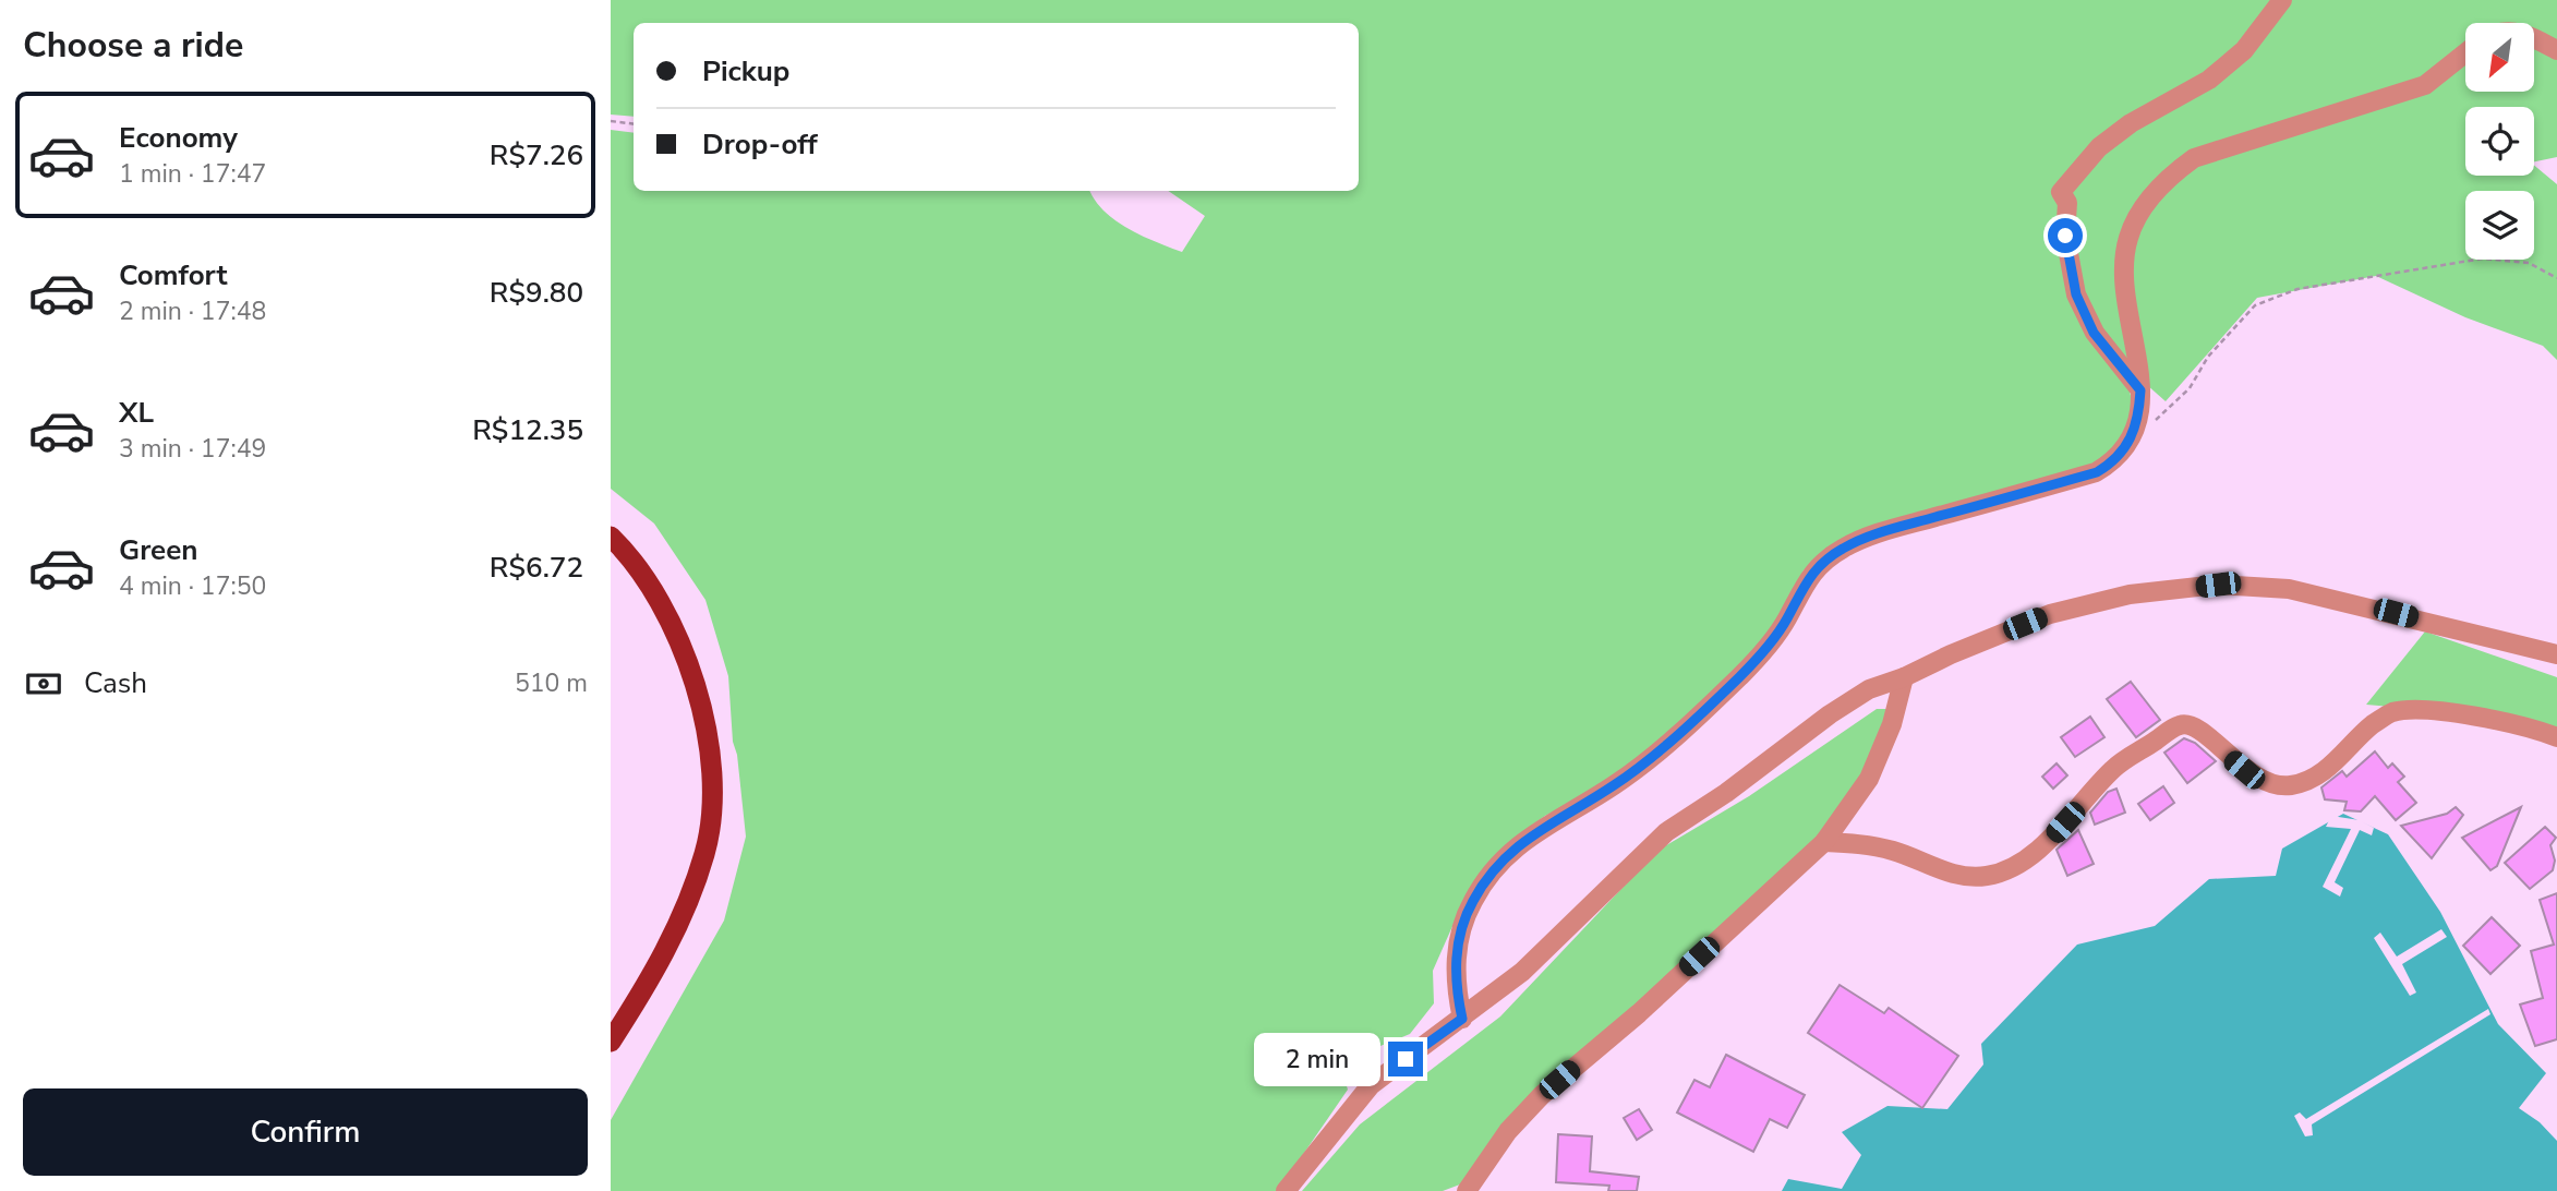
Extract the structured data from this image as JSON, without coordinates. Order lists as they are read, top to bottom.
{
  "north": "bottom left",
  "page": {
    "heading": "Choose a ride",
    "banner": ["Pickup", "Drop-off"],
    "list": [
      {
        "name": "Economy",
        "note": "1 min · 17:47",
        "value": "R$7.26"
      },
      {
        "name": "Comfort",
        "note": "2 min · 17:48",
        "value": "R$9.80"
      },
      {
        "name": "XL",
        "note": "3 min · 17:49",
        "value": "R$12.35"
      },
      {
        "name": "Green",
        "note": "4 min · 17:50",
        "value": "R$6.72"
      }
    ],
    "pay": ["Cash", "510 m"],
    "bubble": "2 min",
    "buttons": "Confirm"
  }
}
